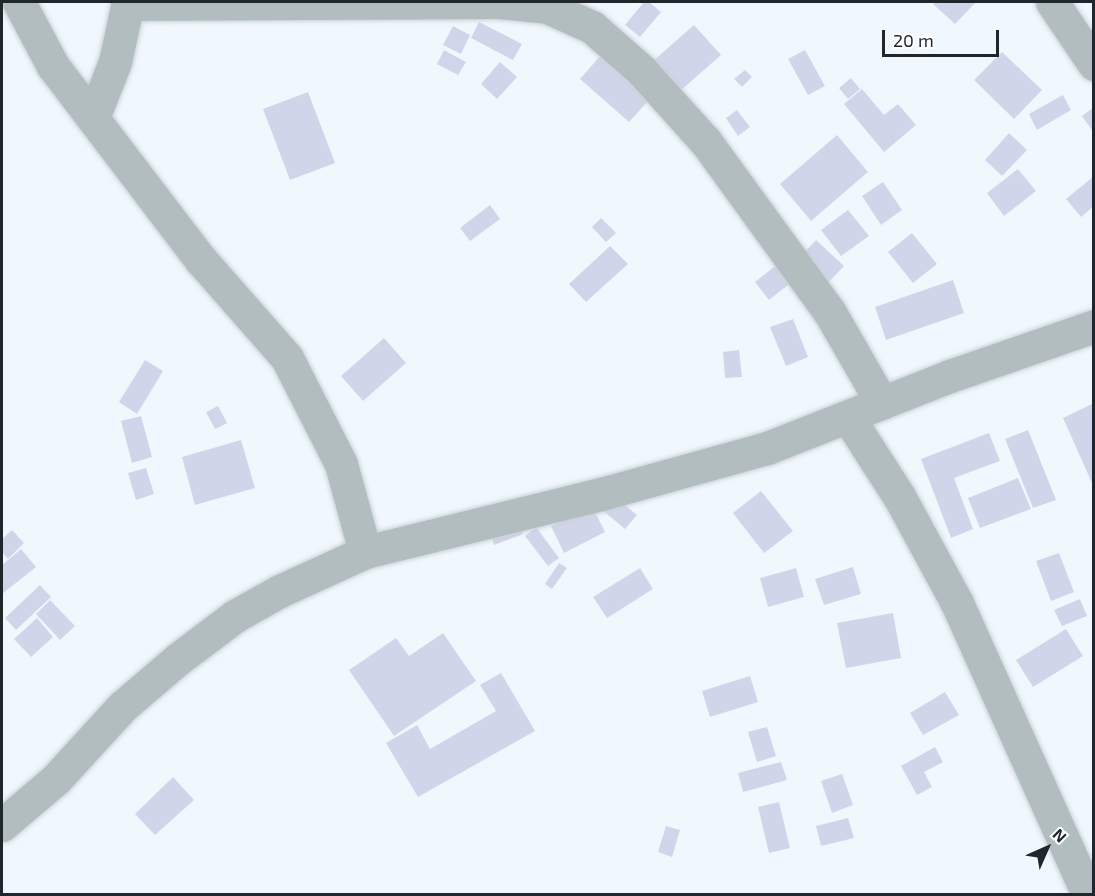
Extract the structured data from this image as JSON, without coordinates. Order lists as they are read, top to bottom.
{
  "scale_bar": "20 m",
  "north": "top right"
}
